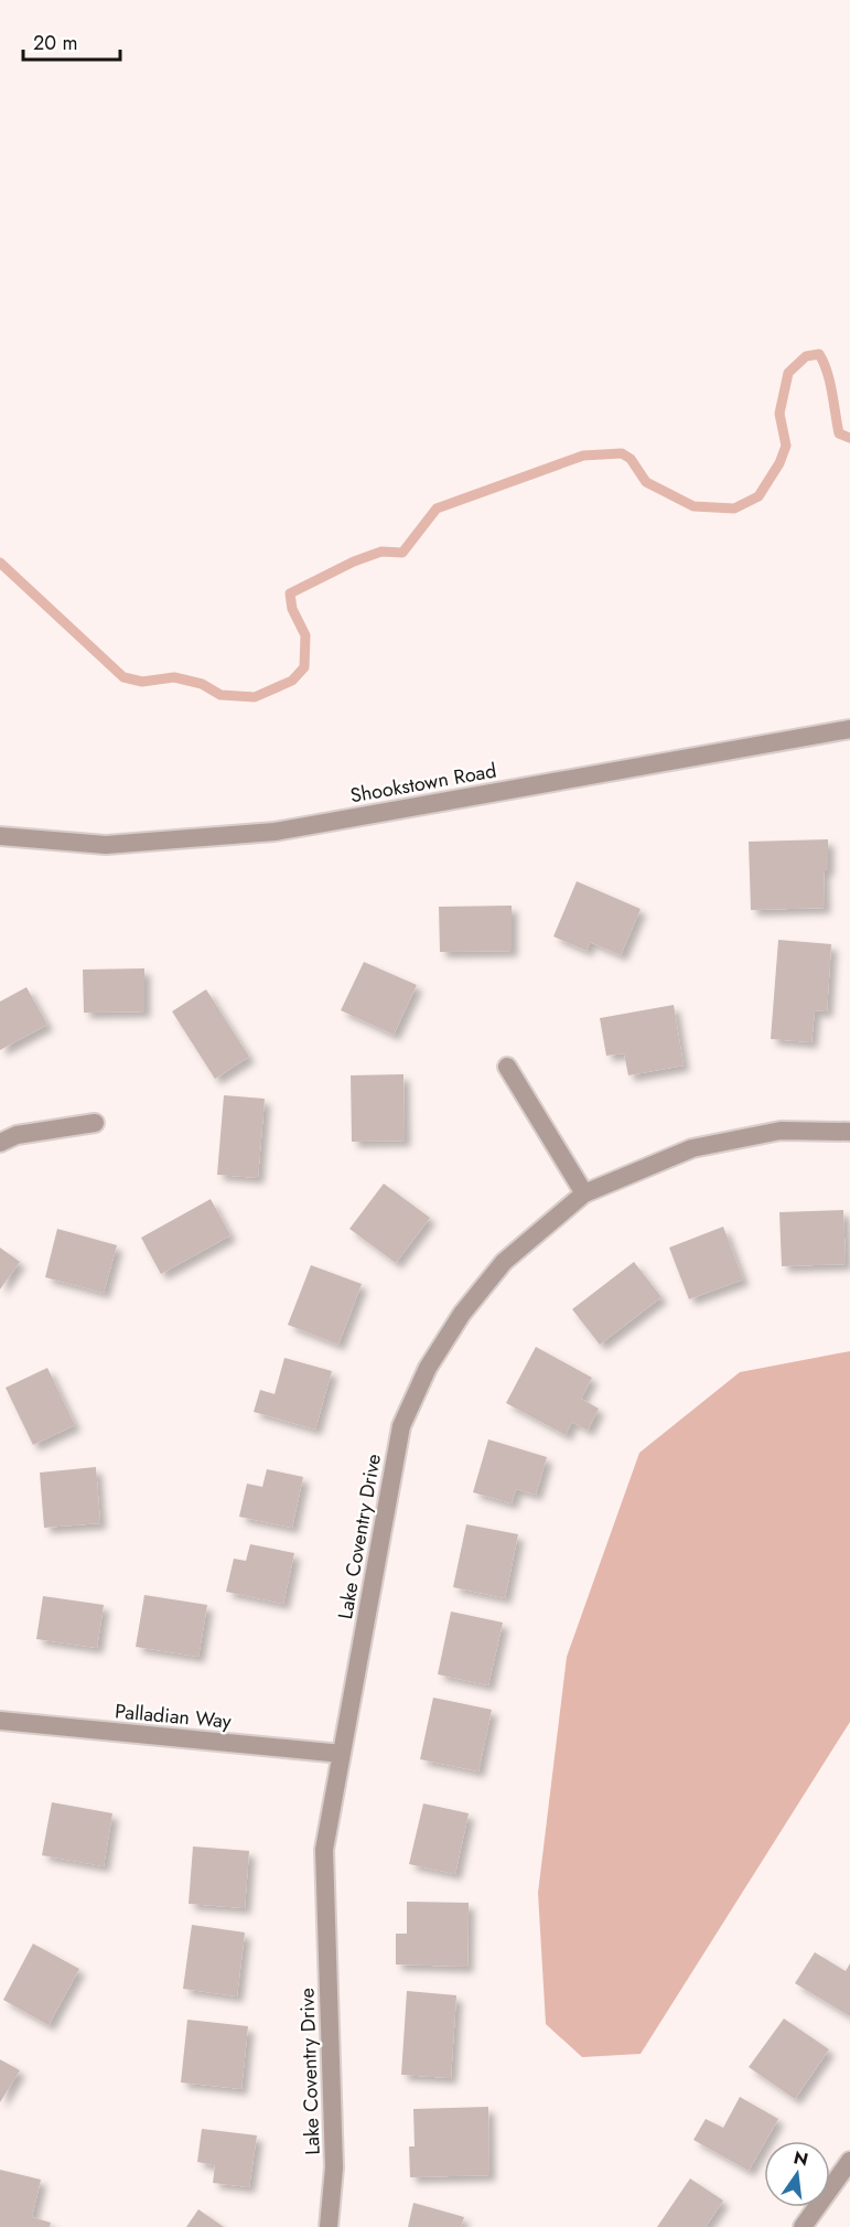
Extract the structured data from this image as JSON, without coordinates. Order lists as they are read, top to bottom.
{
  "streets": {
    "street": ["Shookstown Road", "Lake Coventry Drive", "Palladian Way"]
  },
  "crossings": [
    ["Lake Coventry Drive", "Palladian Way"]
  ],
  "scale_bar": "20 m",
  "north": "top"
}
